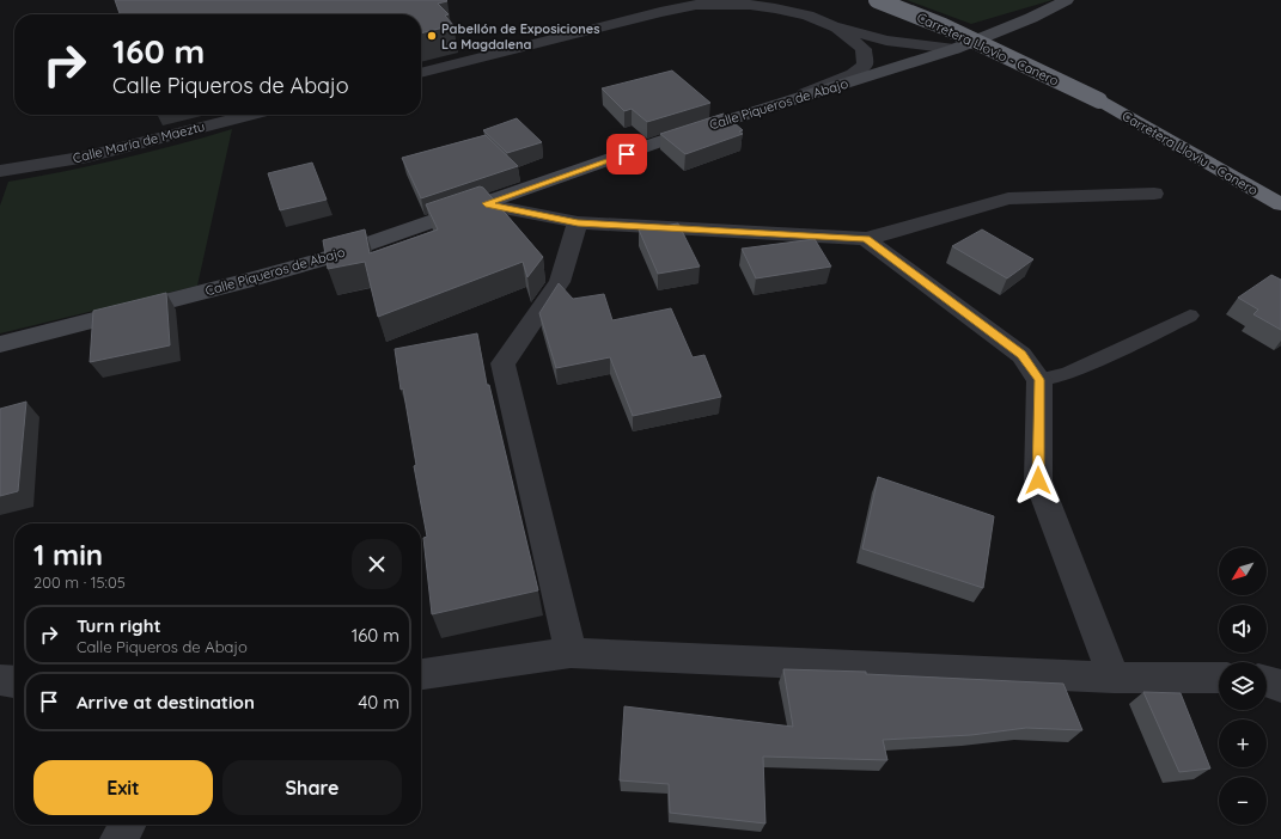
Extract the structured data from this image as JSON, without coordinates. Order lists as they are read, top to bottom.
{
  "streets": {
    "highway": ["Carretera Llovio - Canero", "Carretera Lloviu - Canero"],
    "street": ["Calle Piqueros de Abajo", "Calle Maria de Maeztu"]
  },
  "crossings": [
    ["Carretera Llovio - Canero", "Carretera Lloviu - Canero"]
  ],
  "places": ["Pabellón de Exposiciones La Magdalena"],
  "north": "bottom left",
  "page": {
    "turn": ["160 m", "Calle Piqueros de Abajo"],
    "heading": ["1 min", "200 m · 15:05"],
    "map_buttons": ["+", "−"],
    "list": [
      {
        "name": "Turn right",
        "note": "Calle Piqueros de Abajo",
        "value": "160 m"
      },
      {
        "name": "Arrive at destination",
        "value": "40 m"
      }
    ],
    "buttons": ["Exit", "Share"]
  }
}
